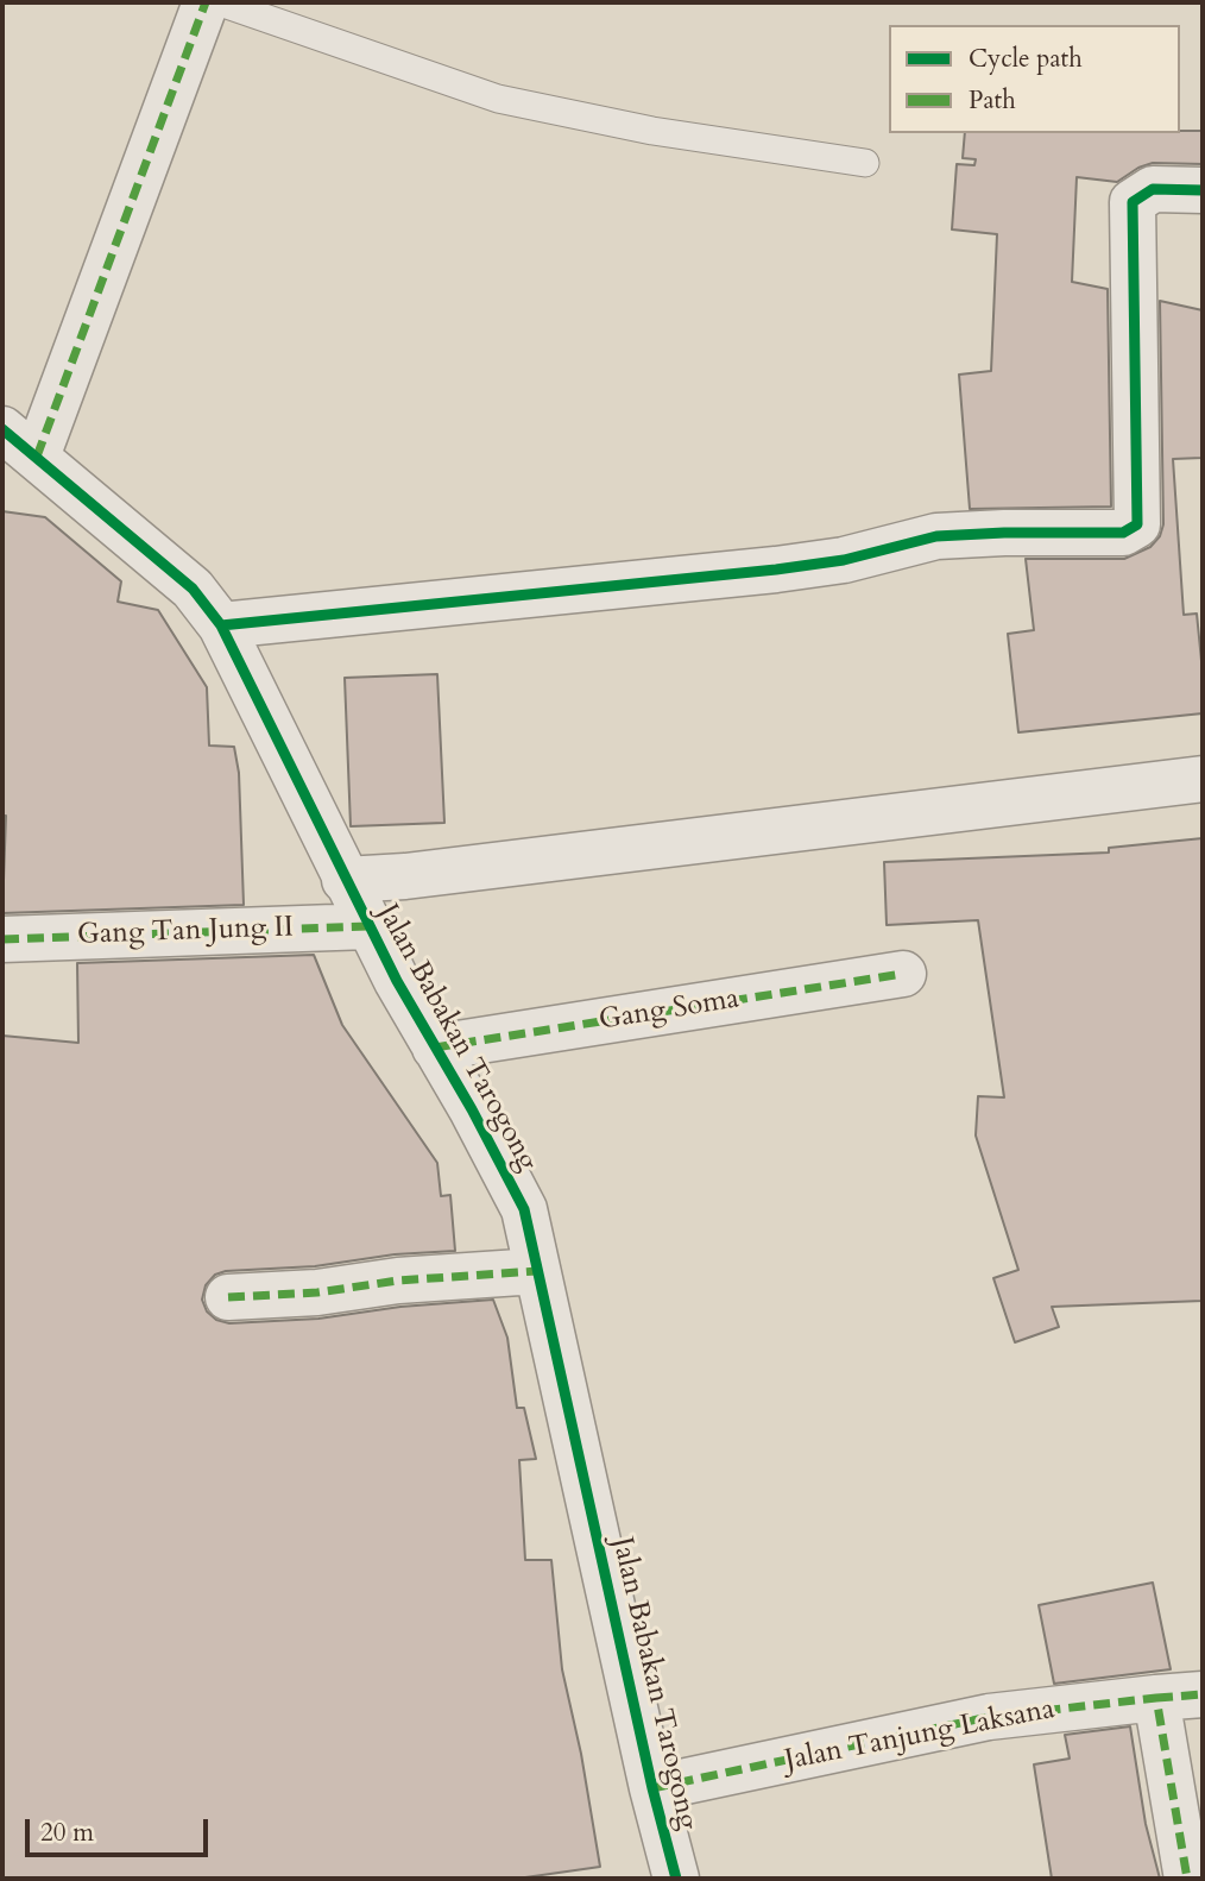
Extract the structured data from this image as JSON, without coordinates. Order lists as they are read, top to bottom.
{
  "streets": {
    "street": [
      "Gang Tan Jung II",
      "Gang Soma",
      "Jalan Babakan Tarogong",
      "Jalan Tanjung Laksana"
    ]
  },
  "crossings": [
    ["Gang Tan Jung II", "Jalan Babakan Tarogong"],
    ["Gang Soma", "Jalan Babakan Tarogong"],
    ["Jalan Babakan Tarogong", "Jalan Tanjung Laksana"]
  ],
  "legend": ["Cycle path", "Path"],
  "scale_bar": "20 m"
}
